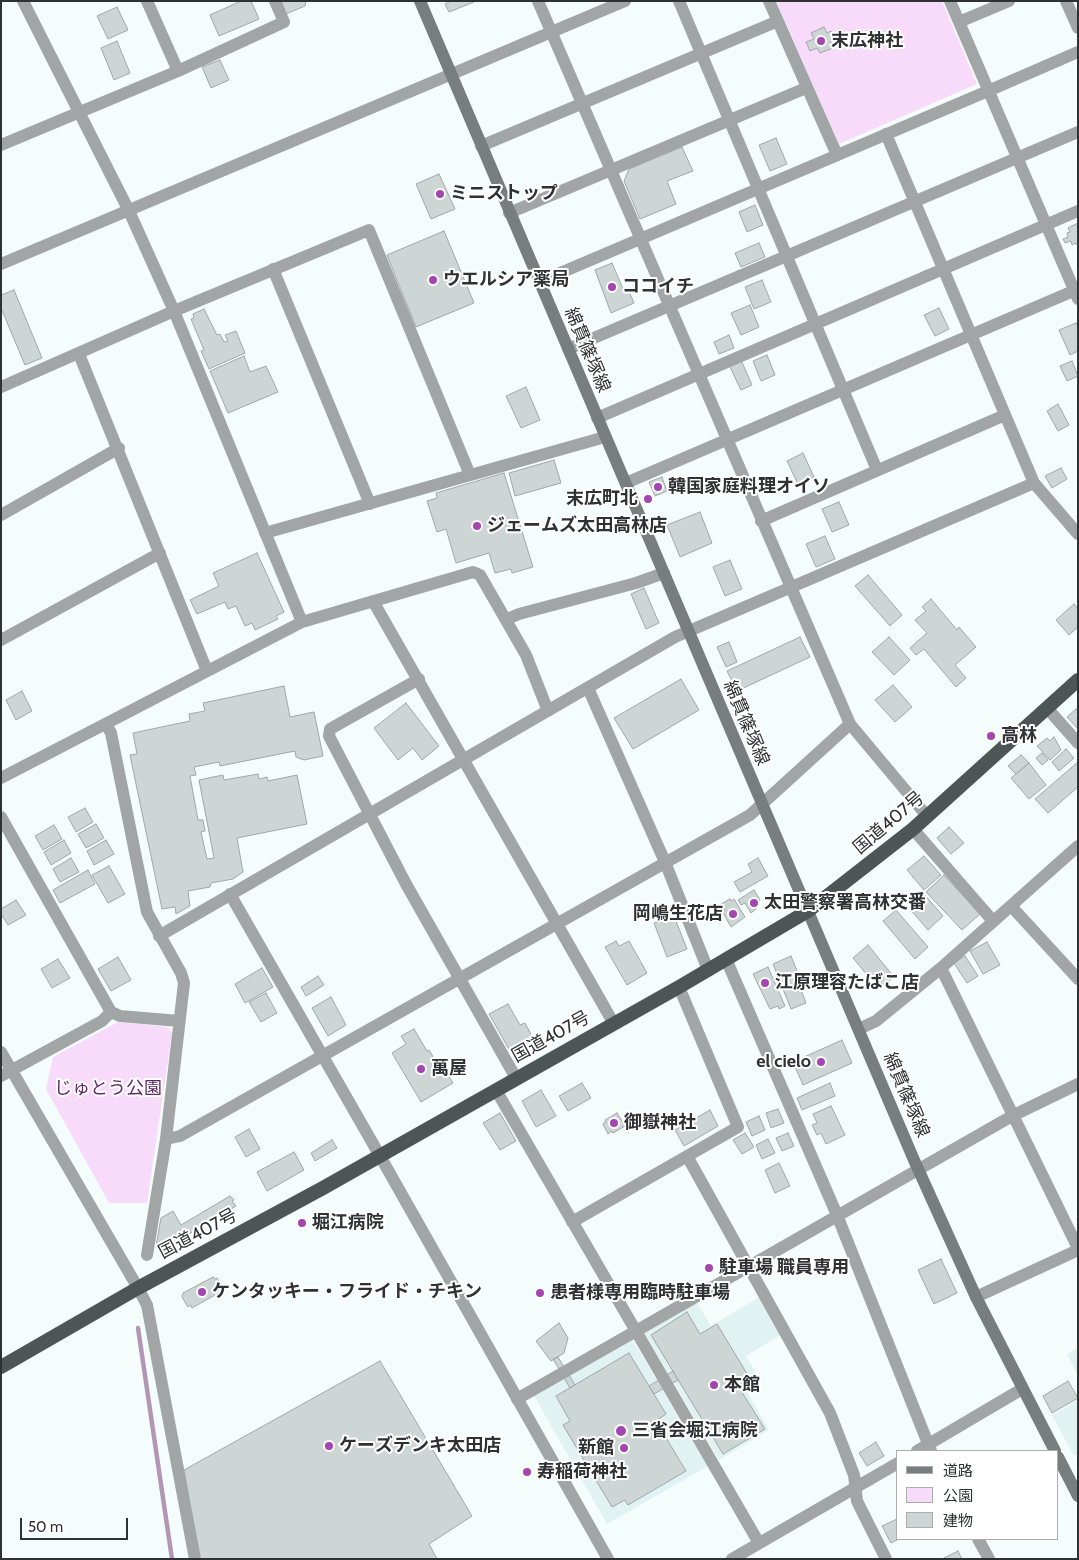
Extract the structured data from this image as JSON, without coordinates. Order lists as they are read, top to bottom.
{
  "streets": {
    "highway": ["国道407号"],
    "main road": ["綿貫篠塚線"]
  },
  "crossings": [
    ["綿貫篠塚線", "国道407号"]
  ],
  "parks": ["じゅとう公園"],
  "places": [
    "末広神社",
    "ミニストップ",
    "ウエルシア薬局",
    "ココイチ",
    "韓国家庭料理オイソ",
    "末広町北",
    "ジェームズ太田高林店",
    "高林",
    "太田警察署高林交番",
    "岡嶋生花店",
    "江原理容たばこ店",
    "el cielo",
    "萬屋",
    "御嶽神社",
    "堀江病院",
    "駐車場 職員専用",
    "ケンタッキー・フライド・チキン",
    "患者様専用臨時駐車場",
    "本館",
    "三省会堀江病院",
    "ケーズデンキ太田店",
    "新館",
    "寿稲荷神社"
  ],
  "legend": ["道路", "公園", "建物"],
  "scale_bar": "50 m"
}
